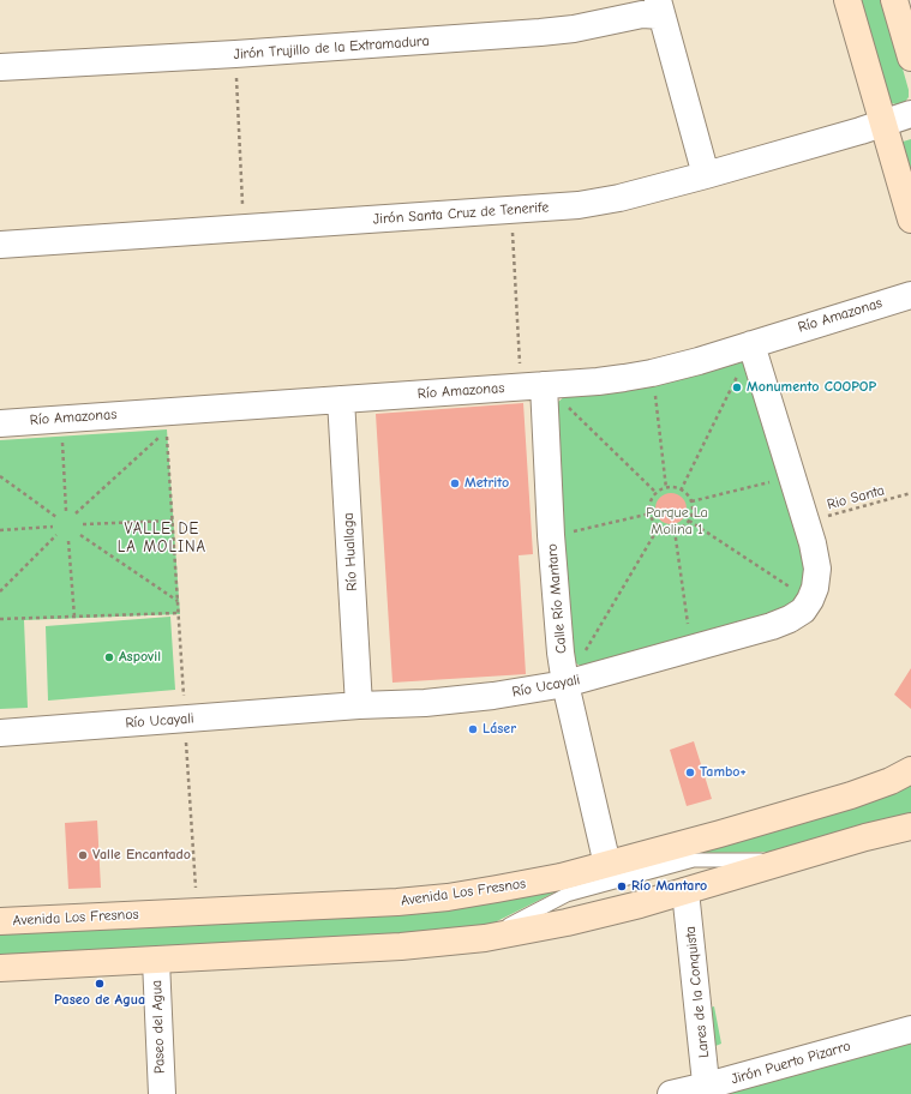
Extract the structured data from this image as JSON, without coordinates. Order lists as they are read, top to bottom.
{
  "streets": {
    "main road": ["Avenida Los Fresnos"],
    "street": [
      "Jirón Trujillo de la Extramadura",
      "Jirón Santa Cruz de Tenerife",
      "Río Amazonas",
      "Río Huallaga",
      "Calle Río Mantaro",
      "Río Ucayali",
      "Lares de la Conquista",
      "Paseo del Agua",
      "Jirón Puerto Pizarro"
    ],
    "path": ["Rio Santa"]
  },
  "crossings": [
    ["Río Amazonas", "Río Huallaga"],
    ["Río Amazonas", "Calle Río Mantaro"],
    ["Río Amazonas", "Río Ucayali"],
    ["Rio Santa", "Río Ucayali"],
    ["Río Huallaga", "Río Ucayali"],
    ["Calle Río Mantaro", "Río Ucayali"],
    ["Calle Río Mantaro", "Avenida Los Fresnos"],
    ["Lares de la Conquista", "Jirón Puerto Pizarro"]
  ],
  "districts": ["VALLE DE LA MOLINA"],
  "parks": ["Parque La Molina 1"],
  "places": [
    "Monumento COOPOP",
    "Metrito",
    "Aspovil",
    "Láser",
    "Tambo+",
    "Valle Encantado",
    "Río Mantaro",
    "Paseo de Agua"
  ]
}
